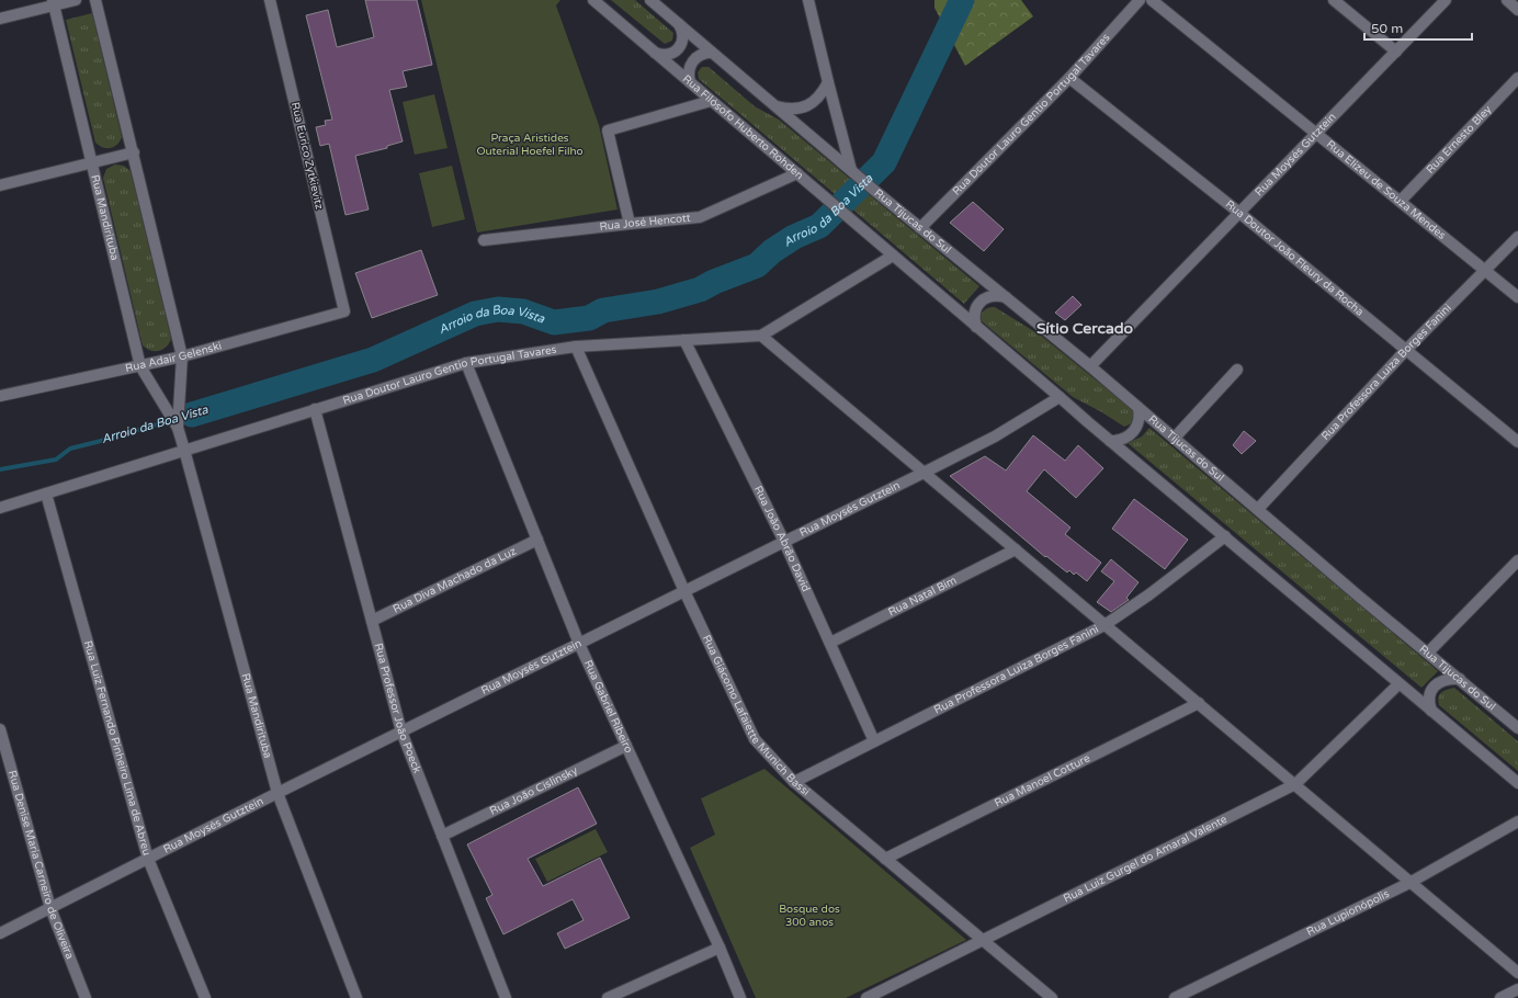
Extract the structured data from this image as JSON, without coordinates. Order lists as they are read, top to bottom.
{
  "streets": {
    "street": [
      "Rua Doutor Lauro Gentio Portugal Tavares",
      "Rua Filósofo Huberto Rohden",
      "Rua Ernesto Bley",
      "Rua Moysés Gutztein",
      "Rua Eurico Zytkievitz",
      "Rua Elizeu de Souza Mendes",
      "Rua Mandirituba",
      "Rua Tijucas do Sul",
      "Rua José Hencott",
      "Rua Doutor João Fleury da Rocha",
      "Rua Adair Gelenski",
      "Rua Professora Luiza Borges Fanini",
      "Rua João Abrão David",
      "Rua Diva Machado da Luz",
      "Rua Natal Bim",
      "Rua Professor João Poeck",
      "Rua Gabriel Ribeiro",
      "Rua Giácomo Lafaiette Munich Bassi",
      "Rua Luiz Fernando Pinheiro Lima de Abreu",
      "Rua Manoel Cotture",
      "Rua João Cislinsky",
      "Rua Luiz Gurgel do Amaral Valente",
      "Rua Denise Maria Carneiro de Oliveira",
      "Rua Lupionópolis"
    ]
  },
  "crossings": [
    ["Rua Doutor Lauro Gentio Portugal Tavares", "Rua Filósofo Huberto Rohden"],
    ["Rua Doutor Lauro Gentio Portugal Tavares", "Rua Mandirituba"],
    ["Rua Doutor Lauro Gentio Portugal Tavares", "Rua Tijucas do Sul"],
    ["Rua Doutor Lauro Gentio Portugal Tavares", "Rua Doutor João Fleury da Rocha"],
    ["Rua Doutor Lauro Gentio Portugal Tavares", "Rua João Abrão David"],
    ["Rua Doutor Lauro Gentio Portugal Tavares", "Rua Professor João Poeck"],
    ["Rua Doutor Lauro Gentio Portugal Tavares", "Rua Gabriel Ribeiro"],
    ["Rua Doutor Lauro Gentio Portugal Tavares", "Rua Giácomo Lafaiette Munich Bassi"],
    ["Rua Doutor Lauro Gentio Portugal Tavares", "Rua Luiz Fernando Pinheiro Lima de Abreu"],
    ["Rua Filósofo Huberto Rohden", "Rua José Hencott"],
    ["Rua Ernesto Bley", "Rua Elizeu de Souza Mendes"],
    ["Rua Moysés Gutztein", "Rua Elizeu de Souza Mendes"],
    ["Rua Moysés Gutztein", "Rua Mandirituba"],
    ["Rua Moysés Gutztein", "Rua Tijucas do Sul"],
    ["Rua Moysés Gutztein", "Rua Doutor João Fleury da Rocha"],
    ["Rua Moysés Gutztein", "Rua João Abrão David"],
    ["Rua Moysés Gutztein", "Rua Professor João Poeck"],
    ["Rua Moysés Gutztein", "Rua Gabriel Ribeiro"],
    ["Rua Moysés Gutztein", "Rua Giácomo Lafaiette Munich Bassi"],
    ["Rua Moysés Gutztein", "Rua Luiz Fernando Pinheiro Lima de Abreu"],
    ["Rua Moysés Gutztein", "Rua Denise Maria Carneiro de Oliveira"],
    ["Rua Eurico Zytkievitz", "Rua Adair Gelenski"],
    ["Rua Elizeu de Souza Mendes", "Rua Professora Luiza Borges Fanini"],
    ["Rua Mandirituba", "Rua Adair Gelenski"],
    ["Rua Tijucas do Sul", "Rua Professora Luiza Borges Fanini"],
    ["Rua Doutor João Fleury da Rocha", "Rua Professora Luiza Borges Fanini"],
    ["Rua Professora Luiza Borges Fanini", "Rua João Abrão David"],
    ["Rua Professora Luiza Borges Fanini", "Rua Giácomo Lafaiette Munich Bassi"],
    ["Rua João Abrão David", "Rua Natal Bim"],
    ["Rua Diva Machado da Luz", "Rua Professor João Poeck"],
    ["Rua Diva Machado da Luz", "Rua Gabriel Ribeiro"],
    ["Rua Professor João Poeck", "Rua João Cislinsky"],
    ["Rua Gabriel Ribeiro", "Rua João Cislinsky"],
    ["Rua Giácomo Lafaiette Munich Bassi", "Rua Manoel Cotture"],
    ["Rua Giácomo Lafaiette Munich Bassi", "Rua Luiz Gurgel do Amaral Valente"]
  ],
  "districts": ["Sítio Cercado"],
  "water": ["Arroio da Boa Vista"],
  "parks": ["Praça Aristides Outerial Hoefel Filho", "Bosque dos 300 anos"],
  "scale_bar": "50 m"
}
